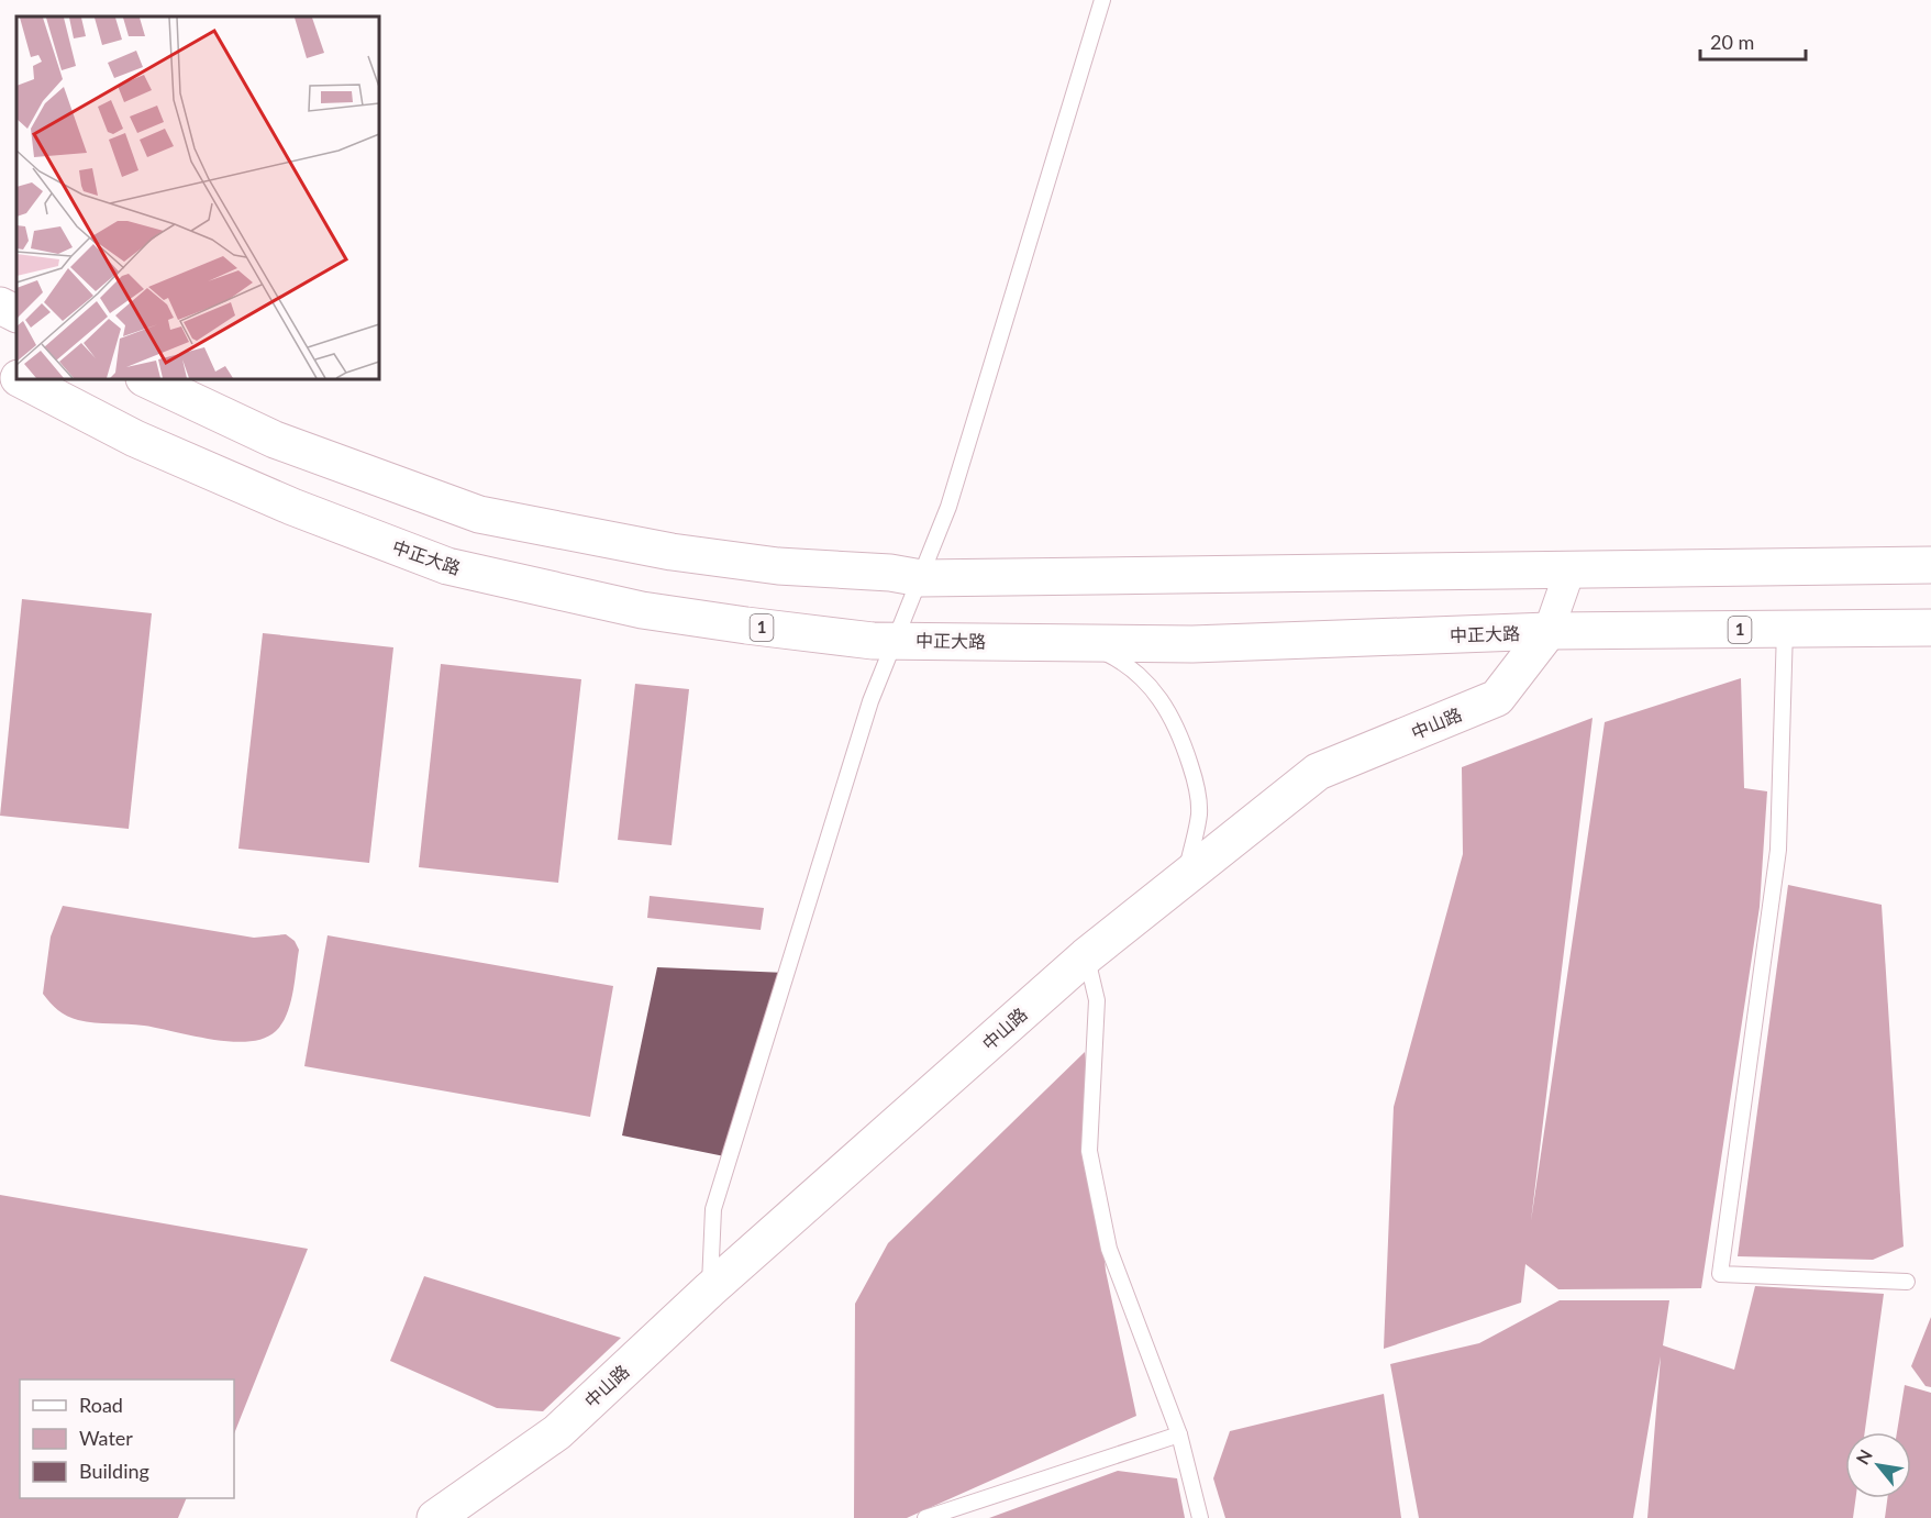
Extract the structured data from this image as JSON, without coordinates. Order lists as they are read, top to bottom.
{
  "streets": {
    "main road": ["中正大路", "1", "中山路"]
  },
  "crossings": [
    ["中正大路", "中山路"]
  ],
  "legend": ["Road", "Water", "Building"],
  "scale_bar": "20 m",
  "north": "top left"
}
